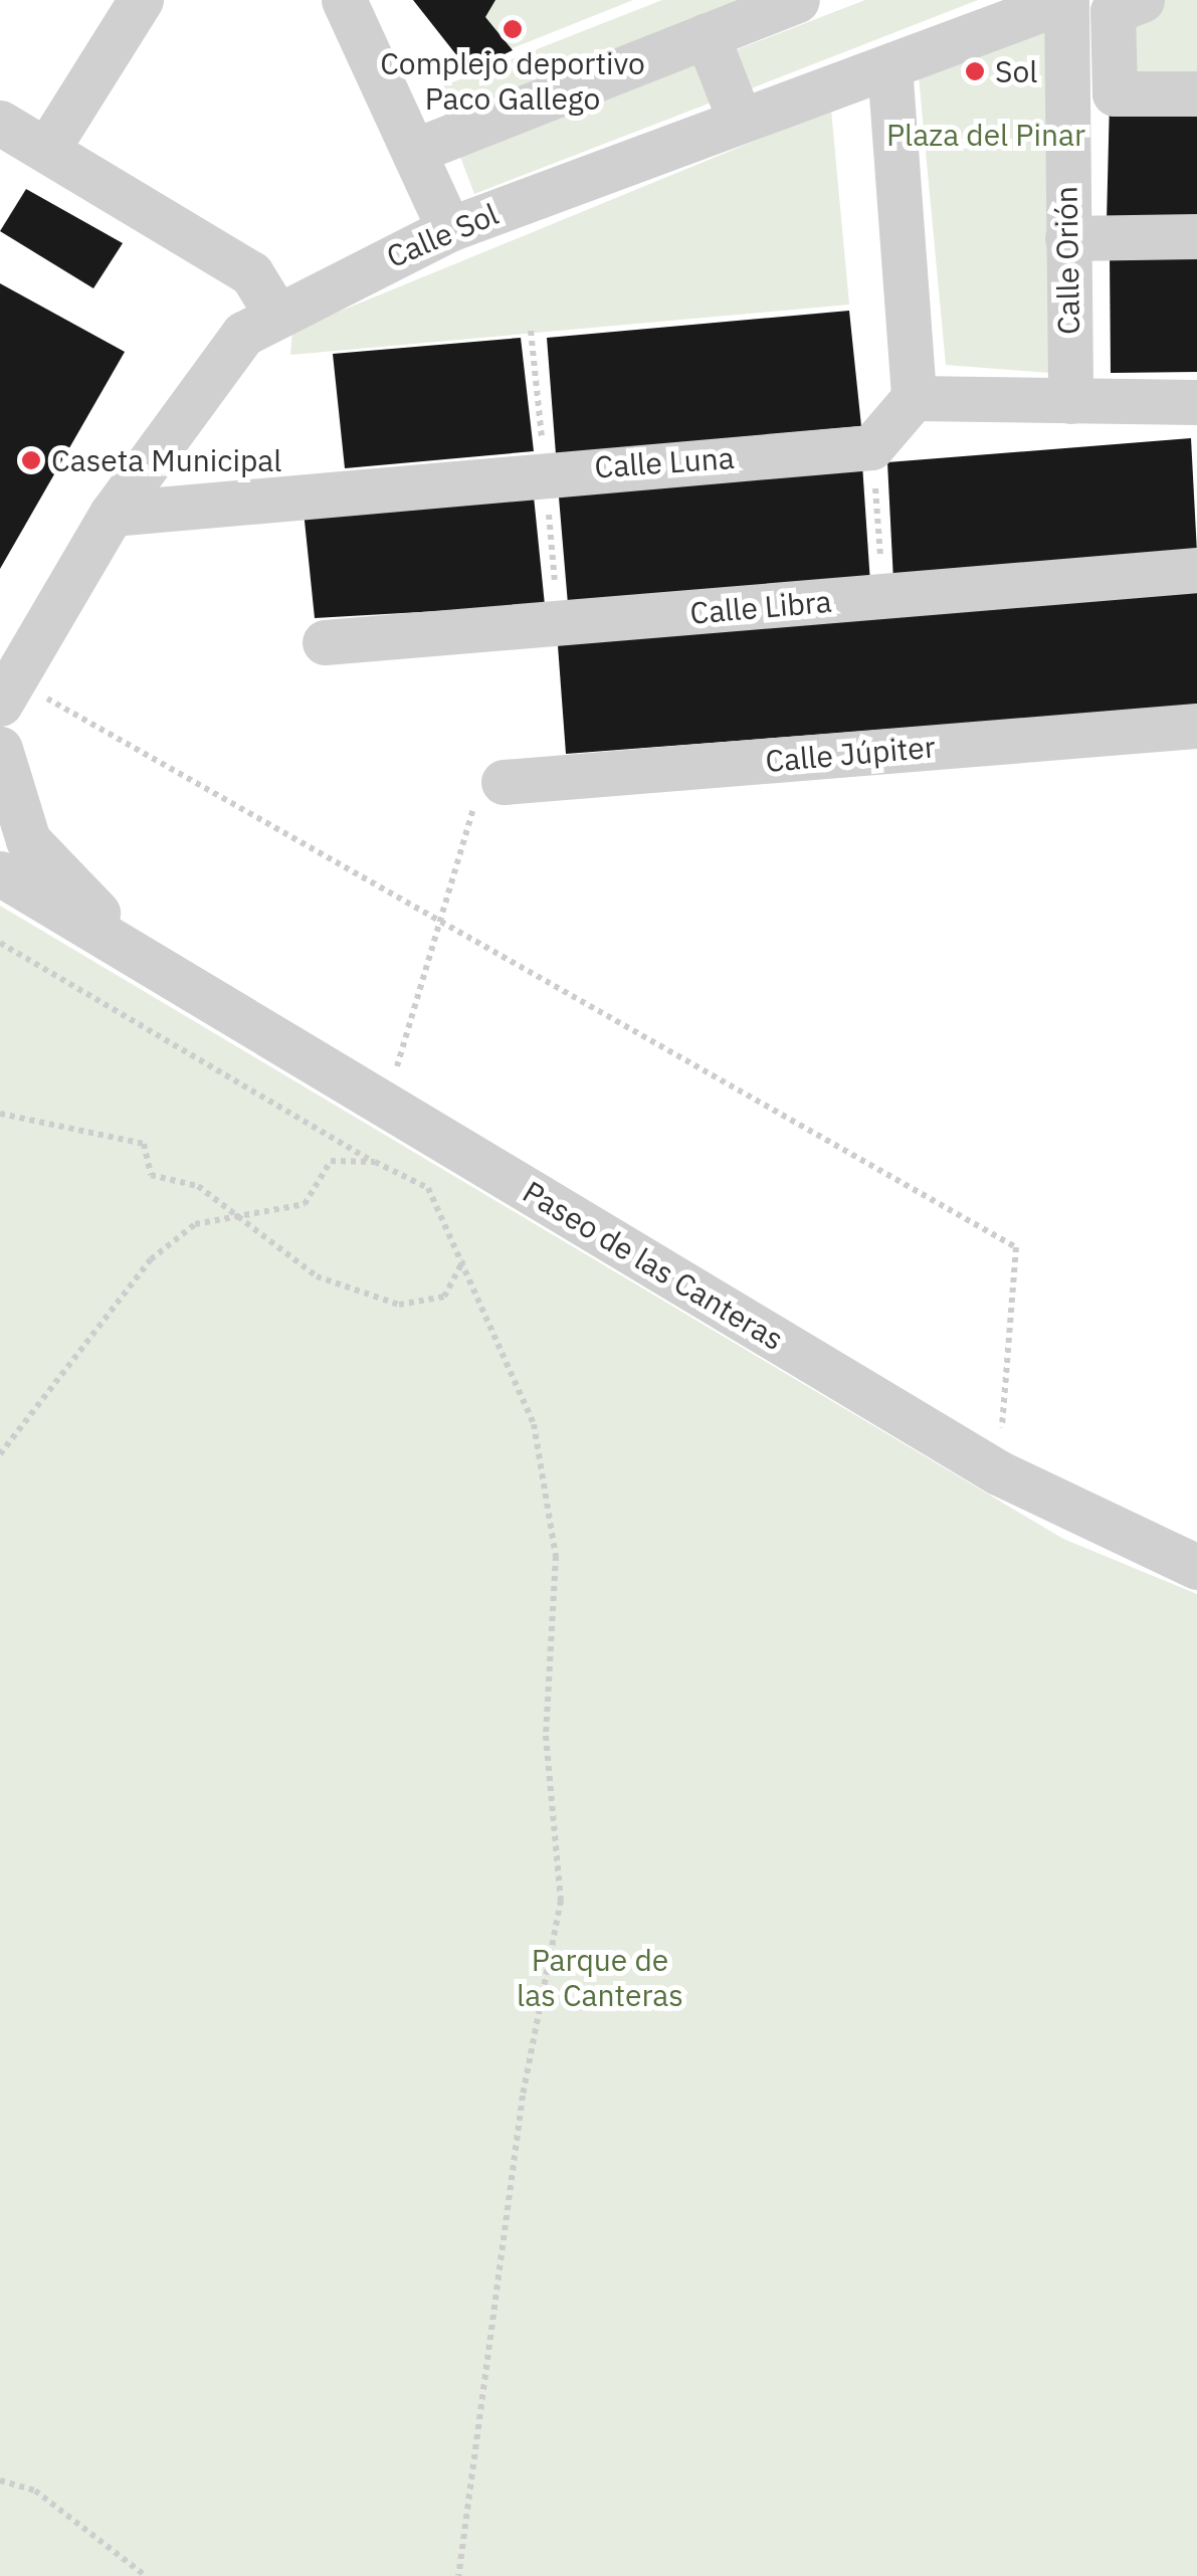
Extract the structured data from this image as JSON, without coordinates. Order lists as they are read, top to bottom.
{
  "streets": {
    "street": [
      "Calle Sol",
      "Calle Orión",
      "Calle Luna",
      "Calle Libra",
      "Calle Júpiter",
      "Paseo de las Canteras"
    ]
  },
  "crossings": [
    ["Calle Sol", "Calle Orión"],
    ["Calle Sol", "Calle Luna"]
  ],
  "parks": ["Plaza del Pinar", "Parque de las Canteras"],
  "places": ["Complejo deportivo Paco Gallego", "Sol", "Caseta Municipal"]
}
